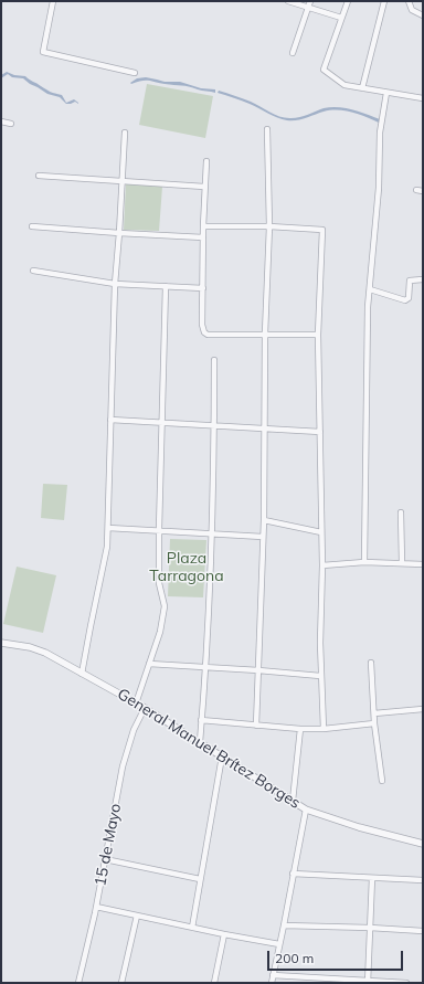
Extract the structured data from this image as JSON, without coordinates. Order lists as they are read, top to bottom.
{
  "streets": {
    "street": ["General Manuel Brítez Borges", "15 de Mayo"]
  },
  "crossings": [
    ["General Manuel Brítez Borges", "15 de Mayo"]
  ],
  "parks": ["Plaza Tarragona"],
  "scale_bar": "200 m"
}
